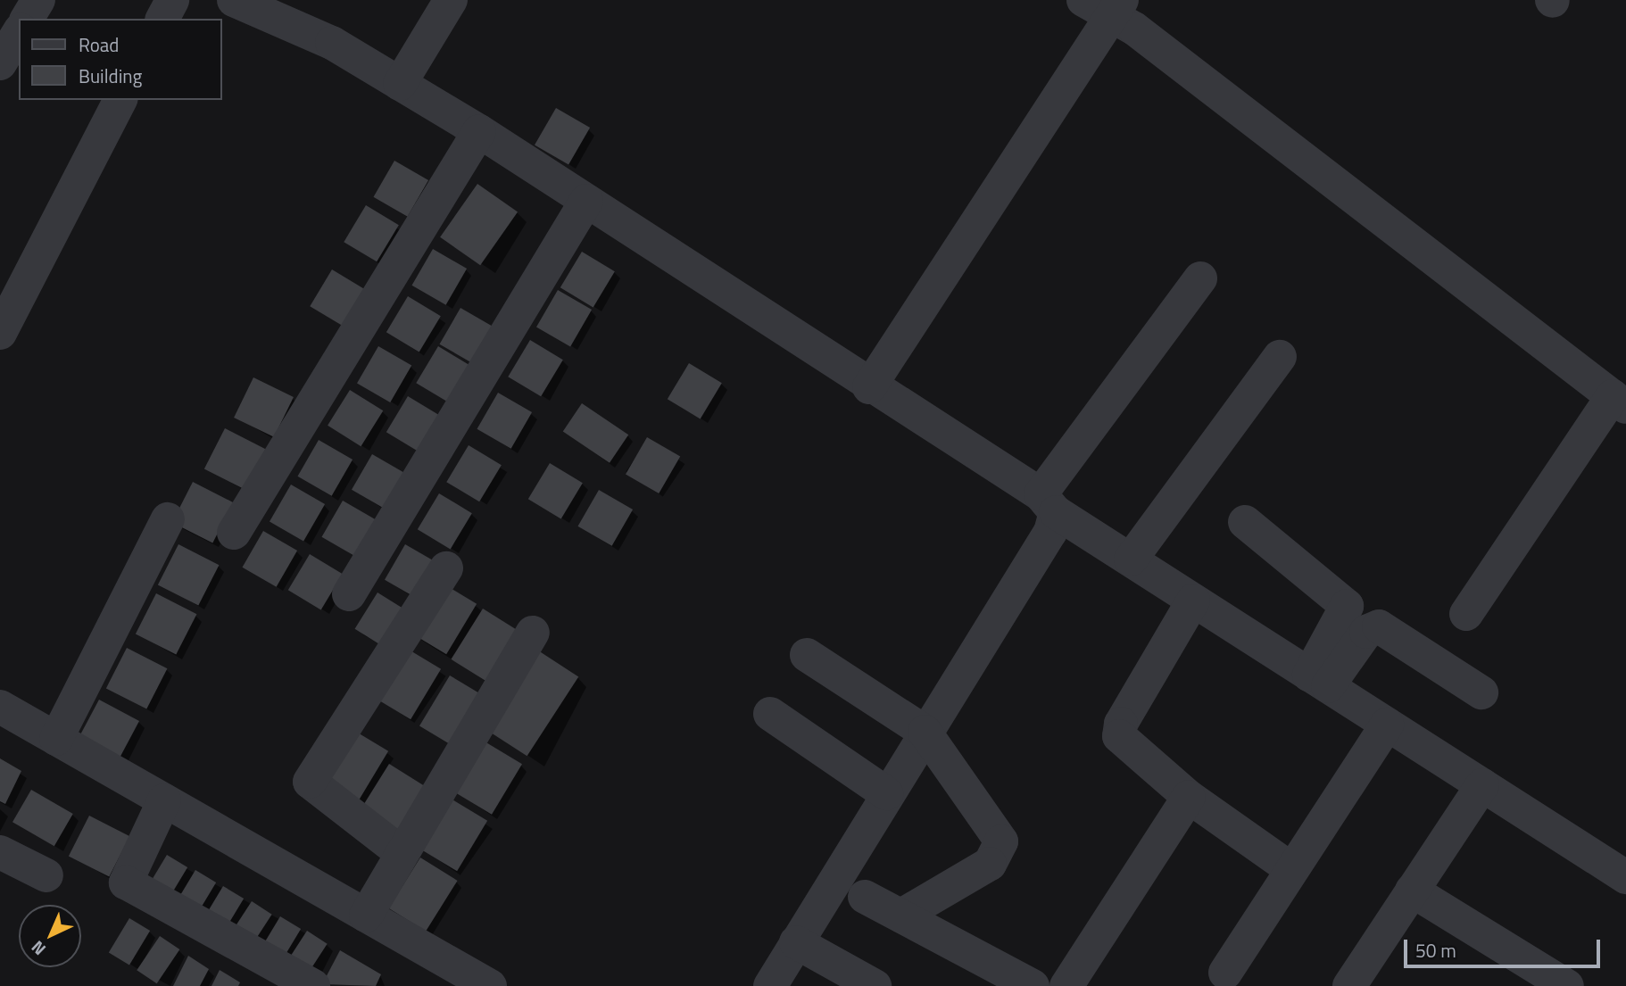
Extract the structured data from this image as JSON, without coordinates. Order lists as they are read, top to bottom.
{
  "legend": ["Road", "Building"],
  "scale_bar": "50 m",
  "north": "bottom left"
}
